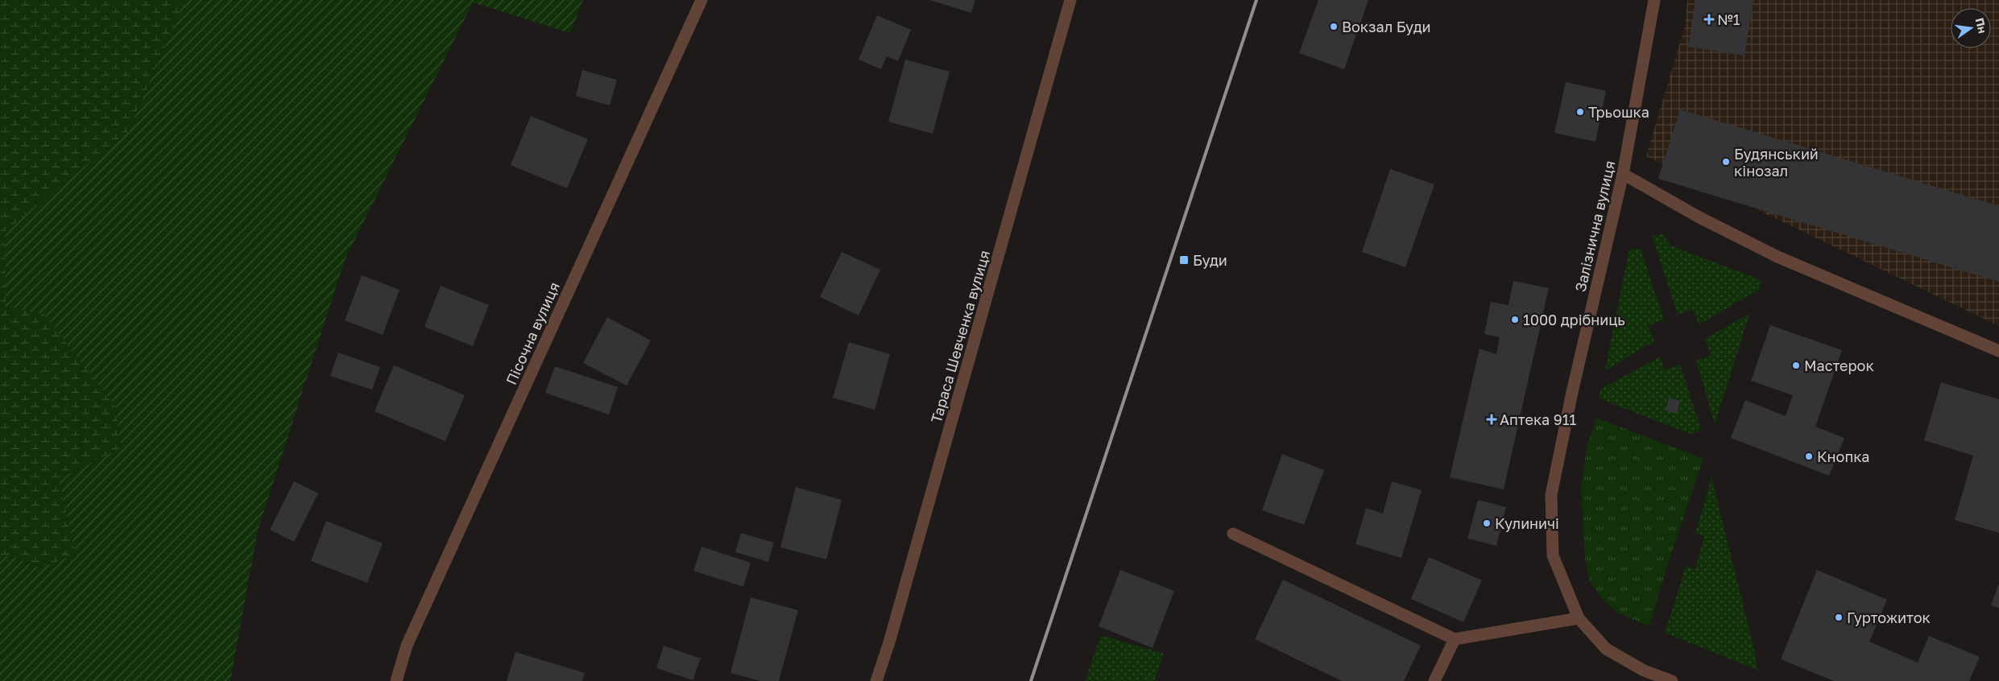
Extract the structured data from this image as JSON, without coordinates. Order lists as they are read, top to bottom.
{
  "streets": {
    "street": ["Залізнична вулиця", "Пісочна вулиця", "Тараса Шевченка вулиця"]
  },
  "places": {
    "health": ["№1", "Аптека 911"],
    "other": [
      "Вокзал Буди",
      "Трьошка",
      "Будянський кінозал",
      "1000 дрібниць",
      "Мастерок",
      "Кнопка",
      "Кулиничі",
      "Гуртожиток"
    ],
    "transit": ["Буди"]
  },
  "north": "right"
}
